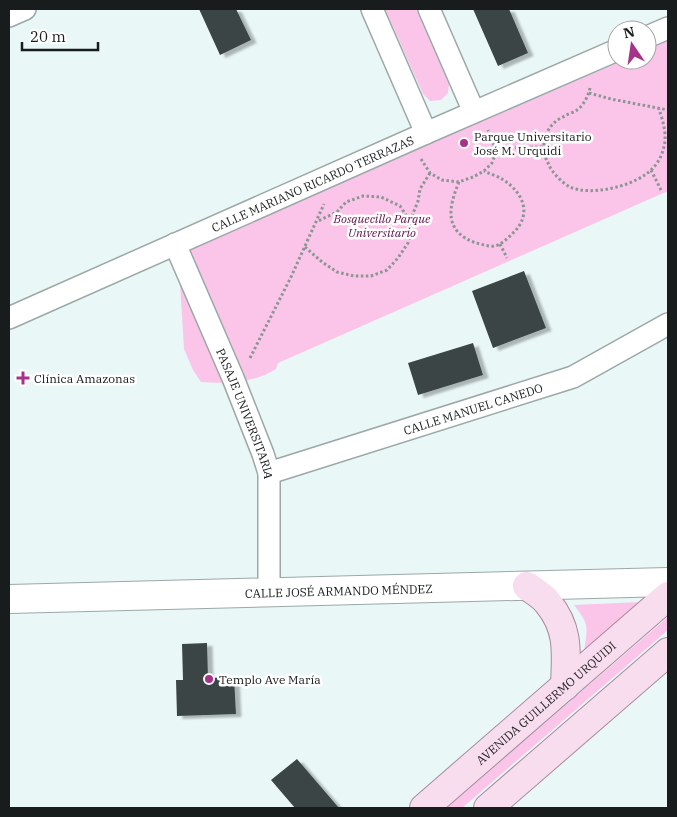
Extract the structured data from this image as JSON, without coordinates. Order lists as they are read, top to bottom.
{
  "streets": {
    "main road": ["AVENIDA GUILLERMO URQUIDI"],
    "street": [
      "CALLE MARIANO RICARDO TERRAZAS",
      "CALLE MANUEL CANEDO",
      "PASAJE UNIVERSITARIA",
      "CALLE JOSÉ ARMANDO MÉNDEZ"
    ]
  },
  "crossings": [
    ["CALLE MARIANO RICARDO TERRAZAS", "PASAJE UNIVERSITARIA"],
    ["CALLE MANUEL CANEDO", "PASAJE UNIVERSITARIA"],
    ["PASAJE UNIVERSITARIA", "CALLE JOSÉ ARMANDO MÉNDEZ"]
  ],
  "parks": ["Bosquecillo Parque Universitario"],
  "places": {
    "other": ["Parque Universitario José M. Urquidi", "Templo Ave María"],
    "health": ["Clínica Amazonas"]
  },
  "scale_bar": "20 m",
  "north": "top"
}
